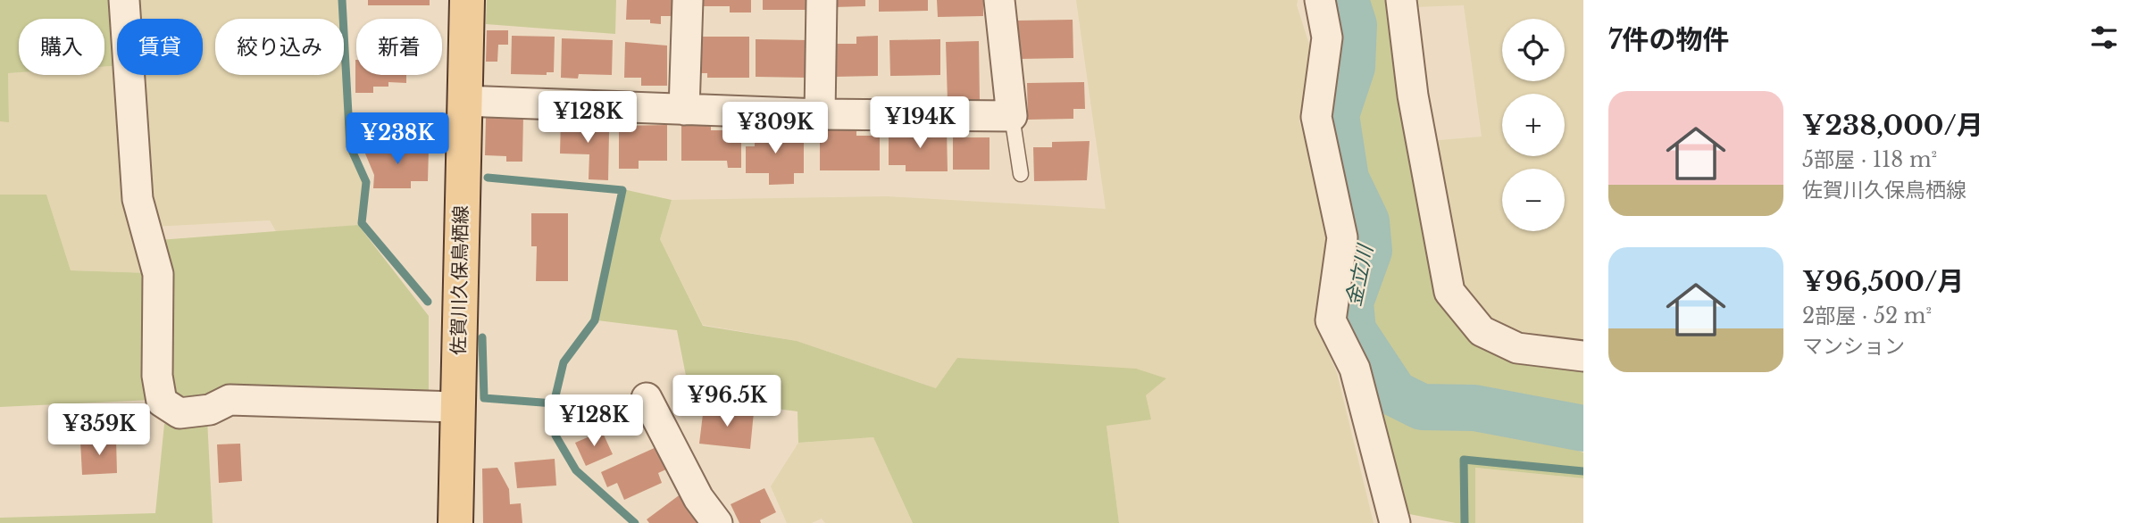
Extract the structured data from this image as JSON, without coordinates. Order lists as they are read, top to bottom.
{
  "streets": {
    "main road": ["佐賀川久保鳥栖線"]
  },
  "water": ["金立川"],
  "page": {
    "heading": "7件の物件",
    "map_buttons": ["+", "−"],
    "chip": [
      "購入",
      "賃貸",
      "絞り込み",
      "新着"
    ],
    "list": [
      {
        "name": "¥238,000/月",
        "note": "5部屋 · 118 m² · 佐賀川久保鳥栖線"
      },
      {
        "name": "¥96,500/月",
        "note": "2部屋 · 52 m² · マンション"
      }
    ],
    "price": [
      "¥128K",
      "¥194K",
      "¥309K",
      "¥238K",
      "¥96.5K",
      "¥128K",
      "¥359K"
    ]
  }
}
